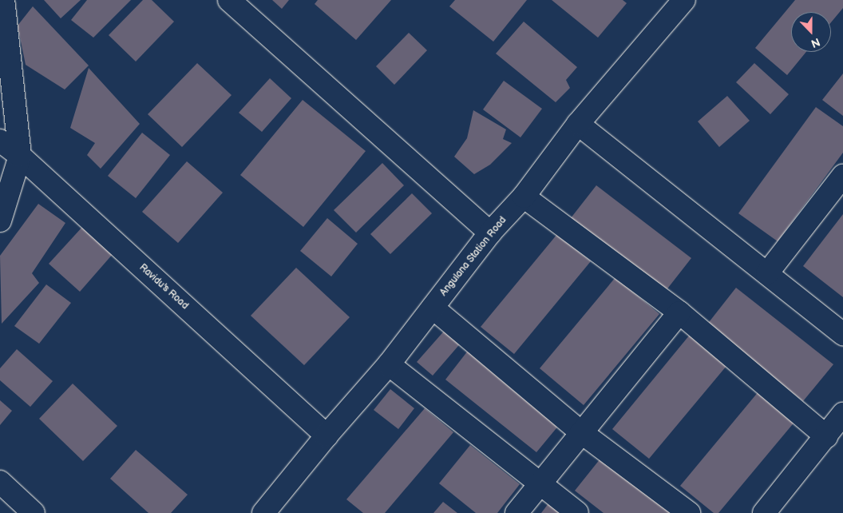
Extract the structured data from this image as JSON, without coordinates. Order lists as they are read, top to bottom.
{
  "streets": {
    "street": ["Angulana Station Road", "Ravidu's Road"]
  },
  "crossings": [
    ["Angulana Station Road", "Ravidu's Road"]
  ],
  "north": "bottom"
}
